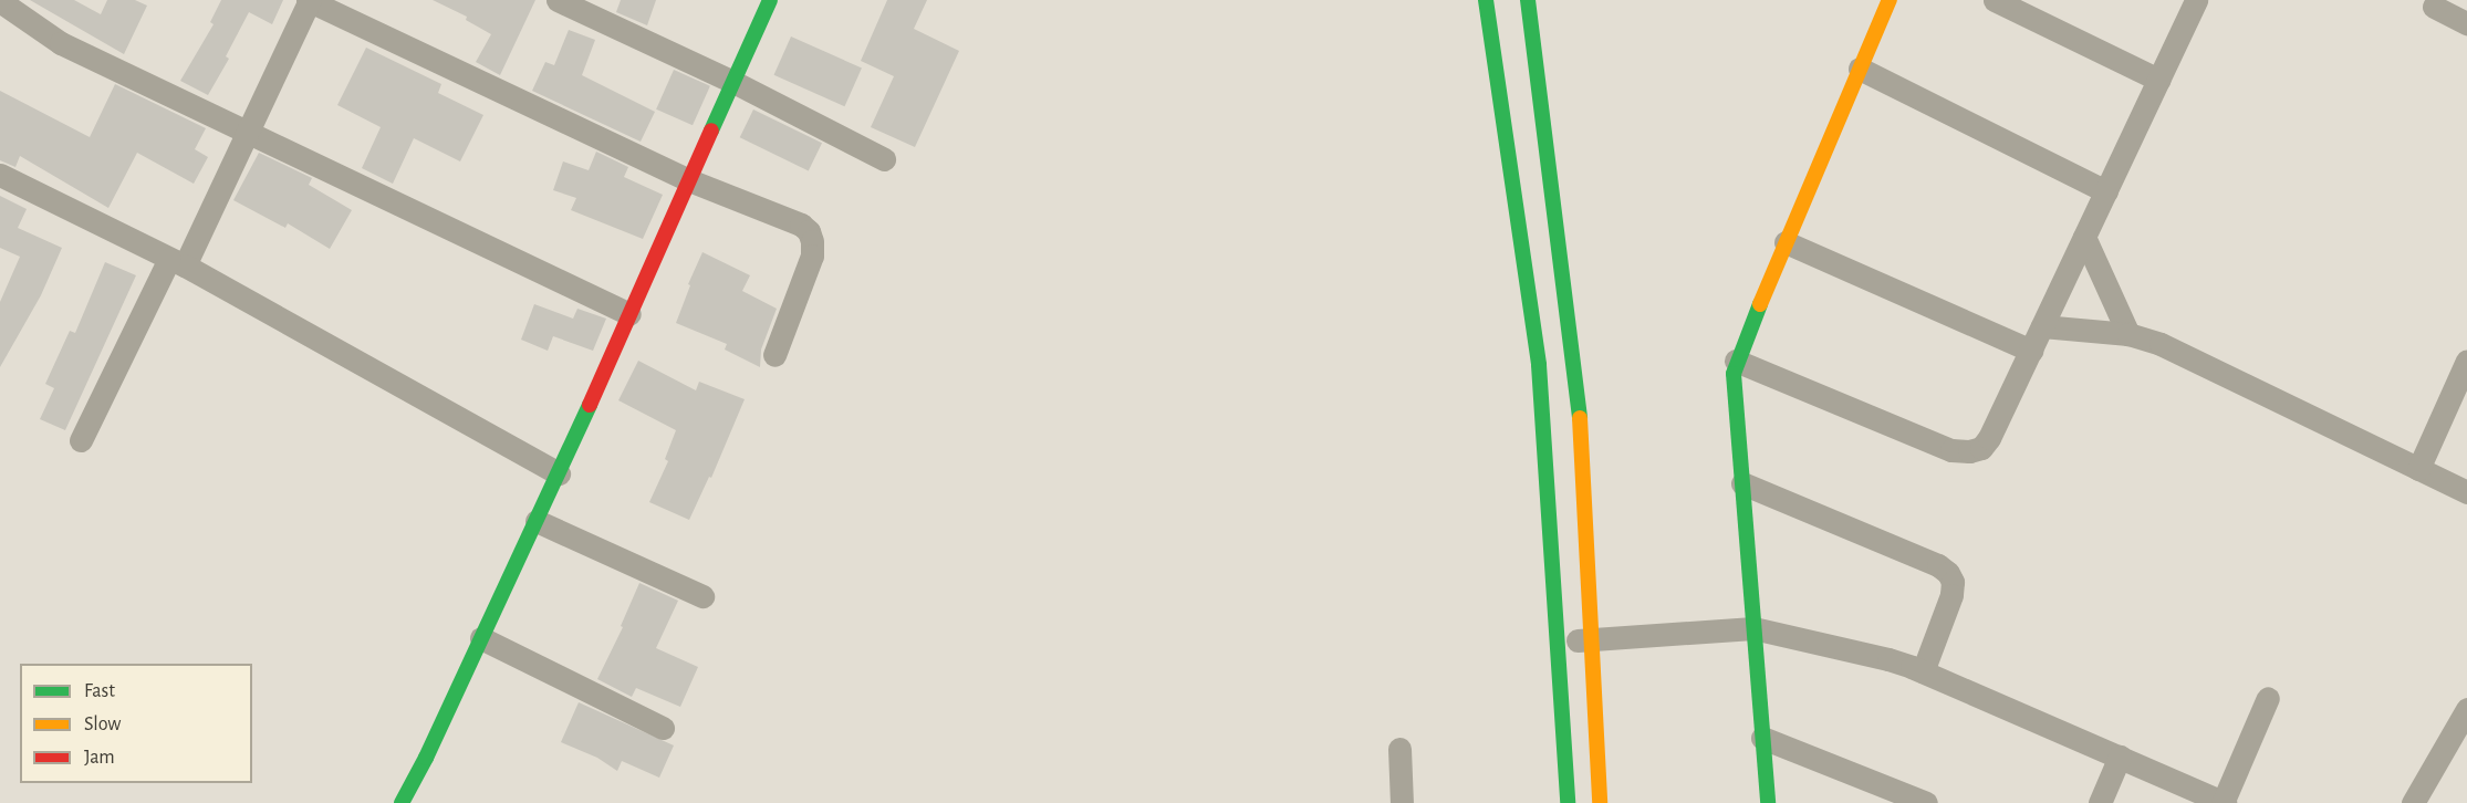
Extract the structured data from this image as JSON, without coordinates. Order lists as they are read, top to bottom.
{
  "legend": ["Fast", "Slow", "Jam"]
}
